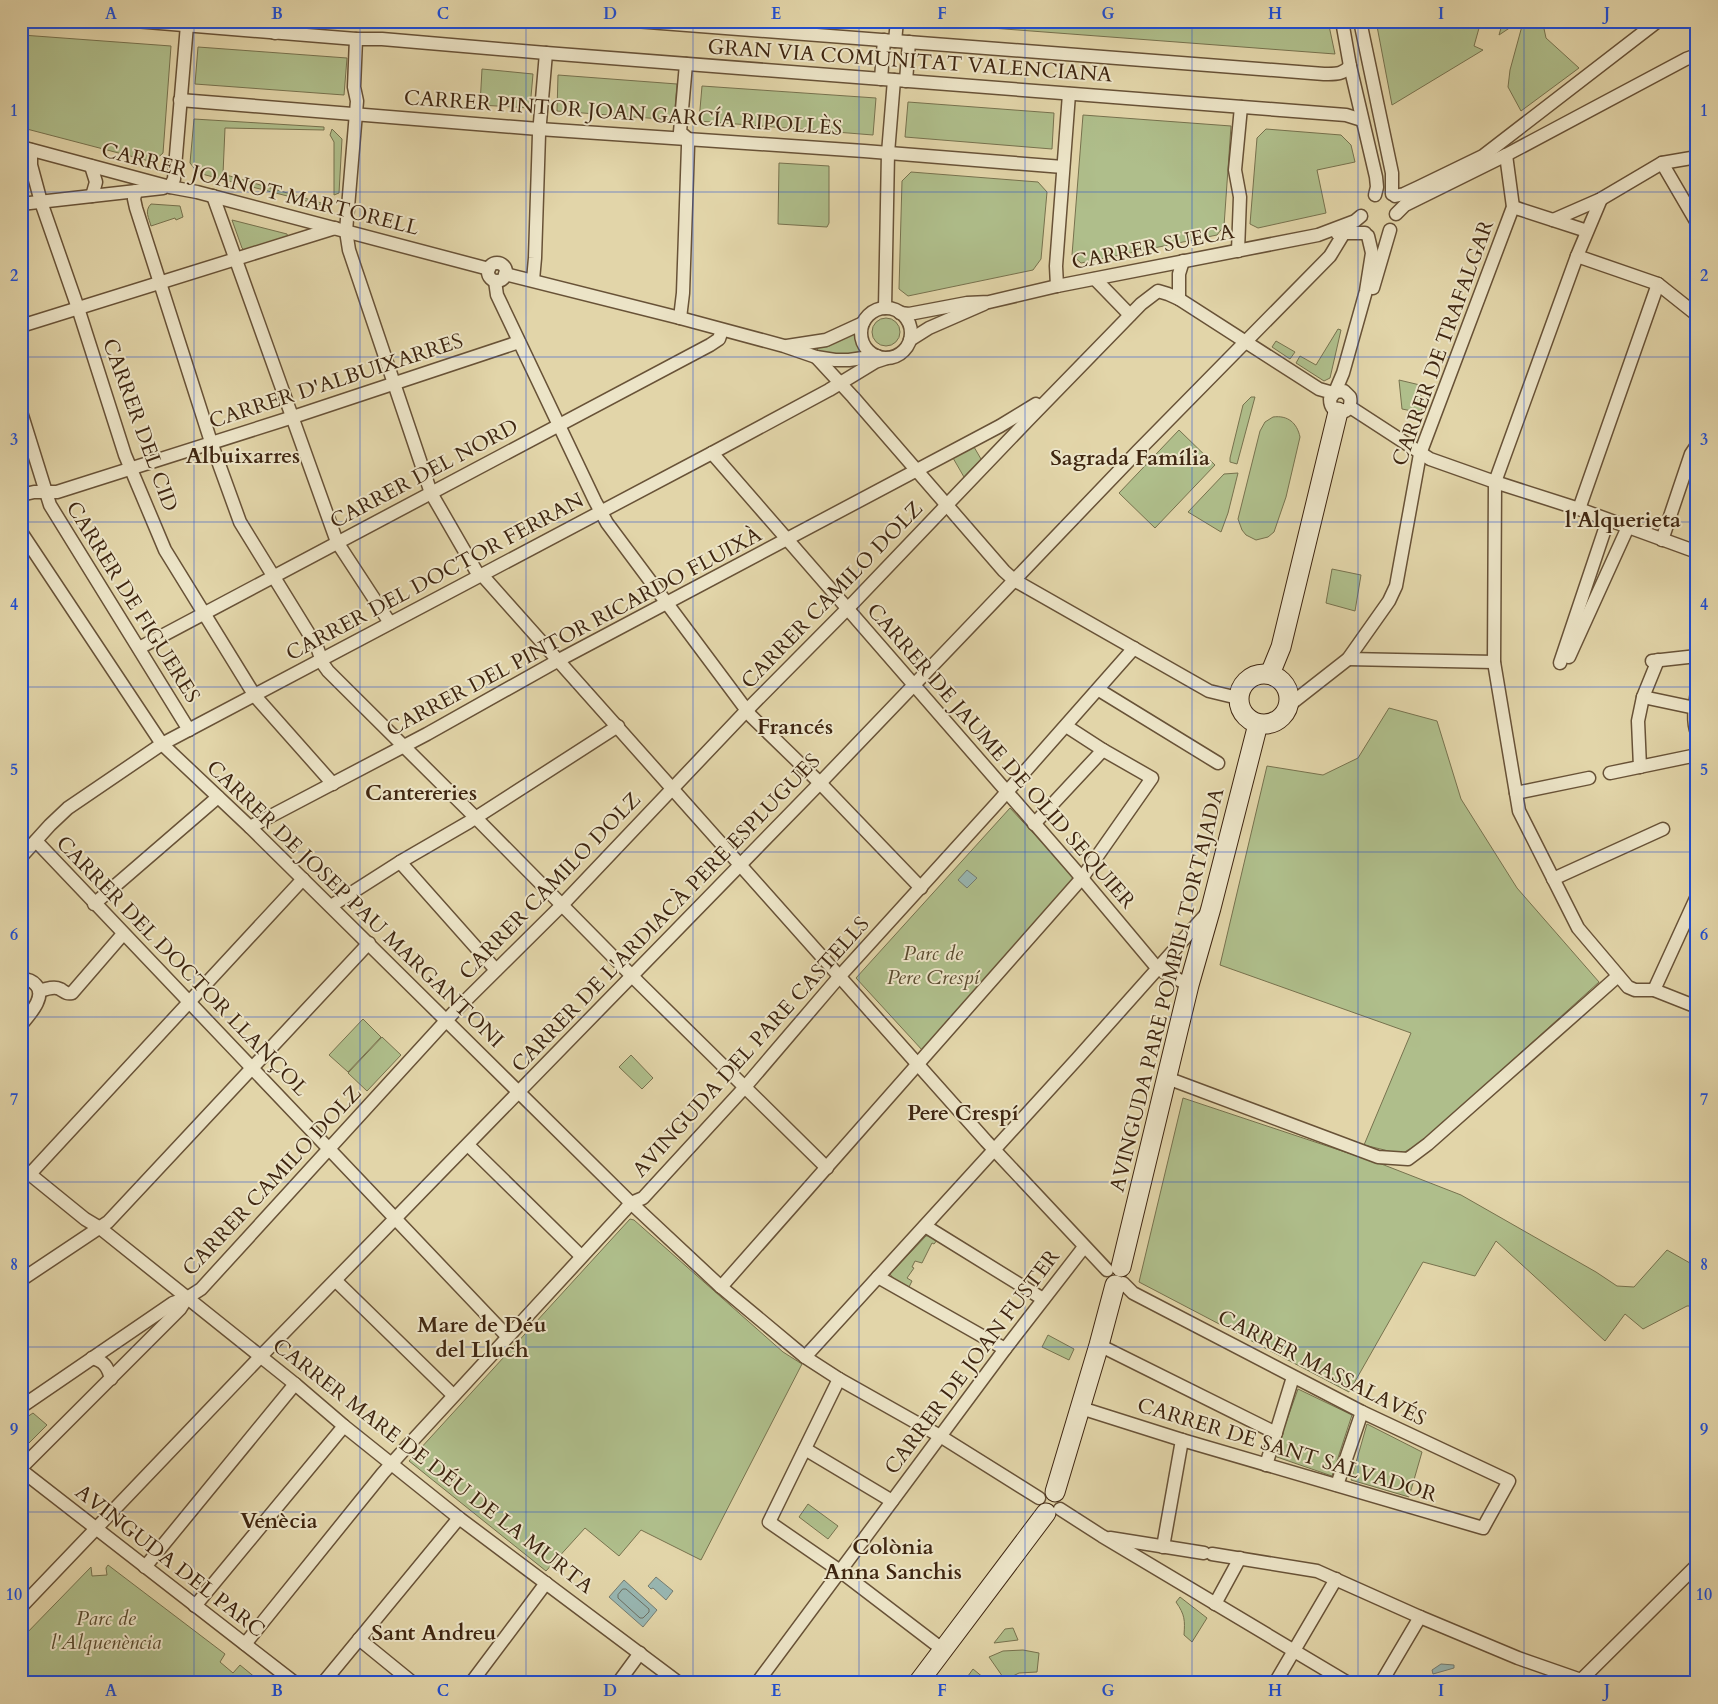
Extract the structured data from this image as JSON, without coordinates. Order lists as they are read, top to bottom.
{
  "streets": {
    "street": [
      "GRAN VIA COMUNITAT VALENCIANA",
      "CARRER PINTOR JOAN GARCÍA RIPOLLÈS",
      "CARRER JOANOT MARTORELL",
      "CARRER SUECA",
      "CARRER DE TRAFALGAR",
      "CARRER D'ALBUIXARRES",
      "CARRER DEL CID",
      "CARRER DEL NORD",
      "CARRER DEL DOCTOR FERRAN",
      "CARRER CAMILO DOLZ",
      "CARRER DE FIGUERES",
      "CARRER DEL PINTOR RICARDO FLUIXÀ",
      "CARRER DE JAUME DE OLID SEQUIER",
      "CARRER DE JOSEP PAU MARGANTONI",
      "CARRER DE L'ARDIACÀ PERE ESPLUGUES",
      "CARRER DEL DOCTOR LLANÇOL",
      "AVINGUDA PARE POMPILI TORTAJADA",
      "AVINGUDA DEL PARE CASTELLS",
      "CARRER DE JOAN FUSTER",
      "CARRER MASSALAVÉS",
      "CARRER DE SANT SALVADOR",
      "CARRER MARE DE DÉU DE LA MURTA",
      "AVINGUDA DEL PARC"
    ]
  },
  "crossings": [
    ["GRAN VIA COMUNITAT VALENCIANA", "CARRER MASSALAVÉS"],
    ["CARRER PINTOR JOAN GARCÍA RIPOLLÈS", "CARRER MASSALAVÉS"],
    ["CARRER JOANOT MARTORELL", "CARRER DEL CID"],
    ["CARRER JOANOT MARTORELL", "CARRER MASSALAVÉS"],
    ["CARRER SUECA", "CARRER DEL DOCTOR FERRAN"],
    ["CARRER SUECA", "CARRER DE L'ARDIACÀ PERE ESPLUGUES"],
    ["CARRER DE TRAFALGAR", "AVINGUDA PARE POMPILI TORTAJADA"],
    ["CARRER D'ALBUIXARRES", "CARRER DEL CID"],
    ["CARRER D'ALBUIXARRES", "CARRER DE FIGUERES"],
    ["CARRER D'ALBUIXARRES", "CARRER MASSALAVÉS"],
    ["CARRER DEL CID", "CARRER DEL NORD"],
    ["CARRER DEL CID", "CARRER DEL DOCTOR FERRAN"],
    ["CARRER DEL CID", "CARRER DEL PINTOR RICARDO FLUIXÀ"],
    ["CARRER DEL NORD", "CARRER DE FIGUERES"],
    ["CARRER DEL NORD", "CARRER MASSALAVÉS"],
    ["CARRER DEL DOCTOR FERRAN", "CARRER DE FIGUERES"],
    ["CARRER DEL DOCTOR FERRAN", "CARRER DE JAUME DE OLID SEQUIER"],
    ["CARRER DEL DOCTOR FERRAN", "CARRER DE JOSEP PAU MARGANTONI"],
    ["CARRER DEL DOCTOR FERRAN", "CARRER DEL DOCTOR LLANÇOL"],
    ["CARRER DEL DOCTOR FERRAN", "CARRER MASSALAVÉS"],
    ["CARRER CAMILO DOLZ", "CARRER DEL PINTOR RICARDO FLUIXÀ"],
    ["CARRER CAMILO DOLZ", "CARRER DE JAUME DE OLID SEQUIER"],
    ["CARRER CAMILO DOLZ", "CARRER DE JOSEP PAU MARGANTONI"],
    ["CARRER CAMILO DOLZ", "CARRER DEL DOCTOR LLANÇOL"],
    ["CARRER CAMILO DOLZ", "CARRER MASSALAVÉS"],
    ["CARRER CAMILO DOLZ", "CARRER MARE DE DÉU DE LA MURTA"],
    ["CARRER DEL PINTOR RICARDO FLUIXÀ", "CARRER DE JAUME DE OLID SEQUIER"],
    ["CARRER DEL PINTOR RICARDO FLUIXÀ", "CARRER DE JOSEP PAU MARGANTONI"],
    ["CARRER DEL PINTOR RICARDO FLUIXÀ", "CARRER MASSALAVÉS"],
    ["CARRER DE JAUME DE OLID SEQUIER", "CARRER DE L'ARDIACÀ PERE ESPLUGUES"],
    ["CARRER DE JAUME DE OLID SEQUIER", "AVINGUDA PARE POMPILI TORTAJADA"],
    ["CARRER DE JAUME DE OLID SEQUIER", "AVINGUDA DEL PARE CASTELLS"],
    ["CARRER DE JOSEP PAU MARGANTONI", "CARRER DE L'ARDIACÀ PERE ESPLUGUES"],
    ["CARRER DE JOSEP PAU MARGANTONI", "AVINGUDA PARE POMPILI TORTAJADA"],
    ["CARRER DE JOSEP PAU MARGANTONI", "AVINGUDA DEL PARE CASTELLS"],
    ["CARRER DE JOSEP PAU MARGANTONI", "CARRER DE JOAN FUSTER"],
    ["CARRER DE L'ARDIACÀ PERE ESPLUGUES", "CARRER DEL DOCTOR LLANÇOL"],
    ["CARRER DE L'ARDIACÀ PERE ESPLUGUES", "CARRER MASSALAVÉS"],
    ["CARRER DE L'ARDIACÀ PERE ESPLUGUES", "CARRER MARE DE DÉU DE LA MURTA"],
    ["CARRER DE L'ARDIACÀ PERE ESPLUGUES", "AVINGUDA DEL PARC"],
    ["CARRER DEL DOCTOR LLANÇOL", "AVINGUDA DEL PARE CASTELLS"],
    ["AVINGUDA PARE POMPILI TORTAJADA", "CARRER MASSALAVÉS"],
    ["AVINGUDA PARE POMPILI TORTAJADA", "CARRER DE SANT SALVADOR"],
    ["AVINGUDA DEL PARE CASTELLS", "CARRER MASSALAVÉS"],
    ["AVINGUDA DEL PARE CASTELLS", "CARRER MARE DE DÉU DE LA MURTA"],
    ["AVINGUDA DEL PARE CASTELLS", "AVINGUDA DEL PARC"],
    ["CARRER DE JOAN FUSTER", "CARRER MASSALAVÉS"],
    ["CARRER MASSALAVÉS", "CARRER DE SANT SALVADOR"]
  ],
  "districts": [
    "Albuixarres",
    "Sagrada Família",
    "l'Alquerieta",
    "Francés",
    "Cantereries",
    "Pere Crespí",
    "Mare de Déu del Lluch",
    "Venècia",
    "Colònia Anna Sanchis",
    "Sant Andreu"
  ],
  "parks": ["Parc de Pere Crespí", "Parc de l'Alquenència"],
  "grid": {
    "columns": [
      "A",
      "B",
      "C",
      "D",
      "E",
      "F",
      "G",
      "H",
      "I",
      "J"
    ],
    "rows": [
      "1",
      "2",
      "3",
      "4",
      "5",
      "6",
      "7",
      "8",
      "9",
      "10"
    ]
  }
}
